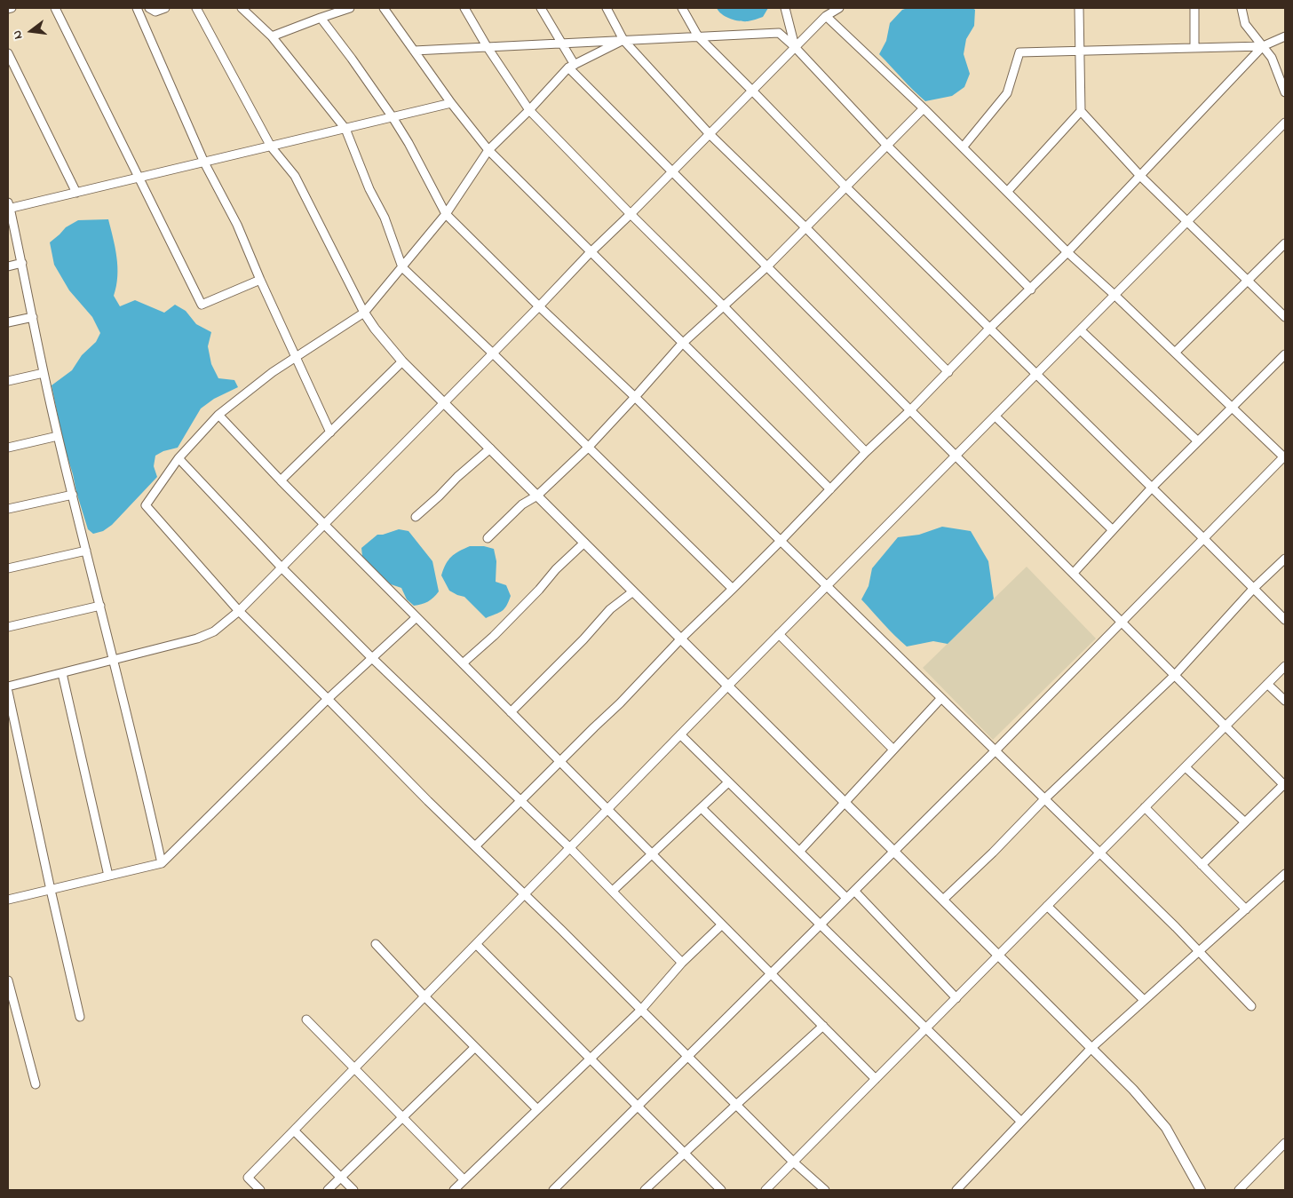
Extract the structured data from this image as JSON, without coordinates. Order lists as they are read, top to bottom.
{
  "north": "left"
}
